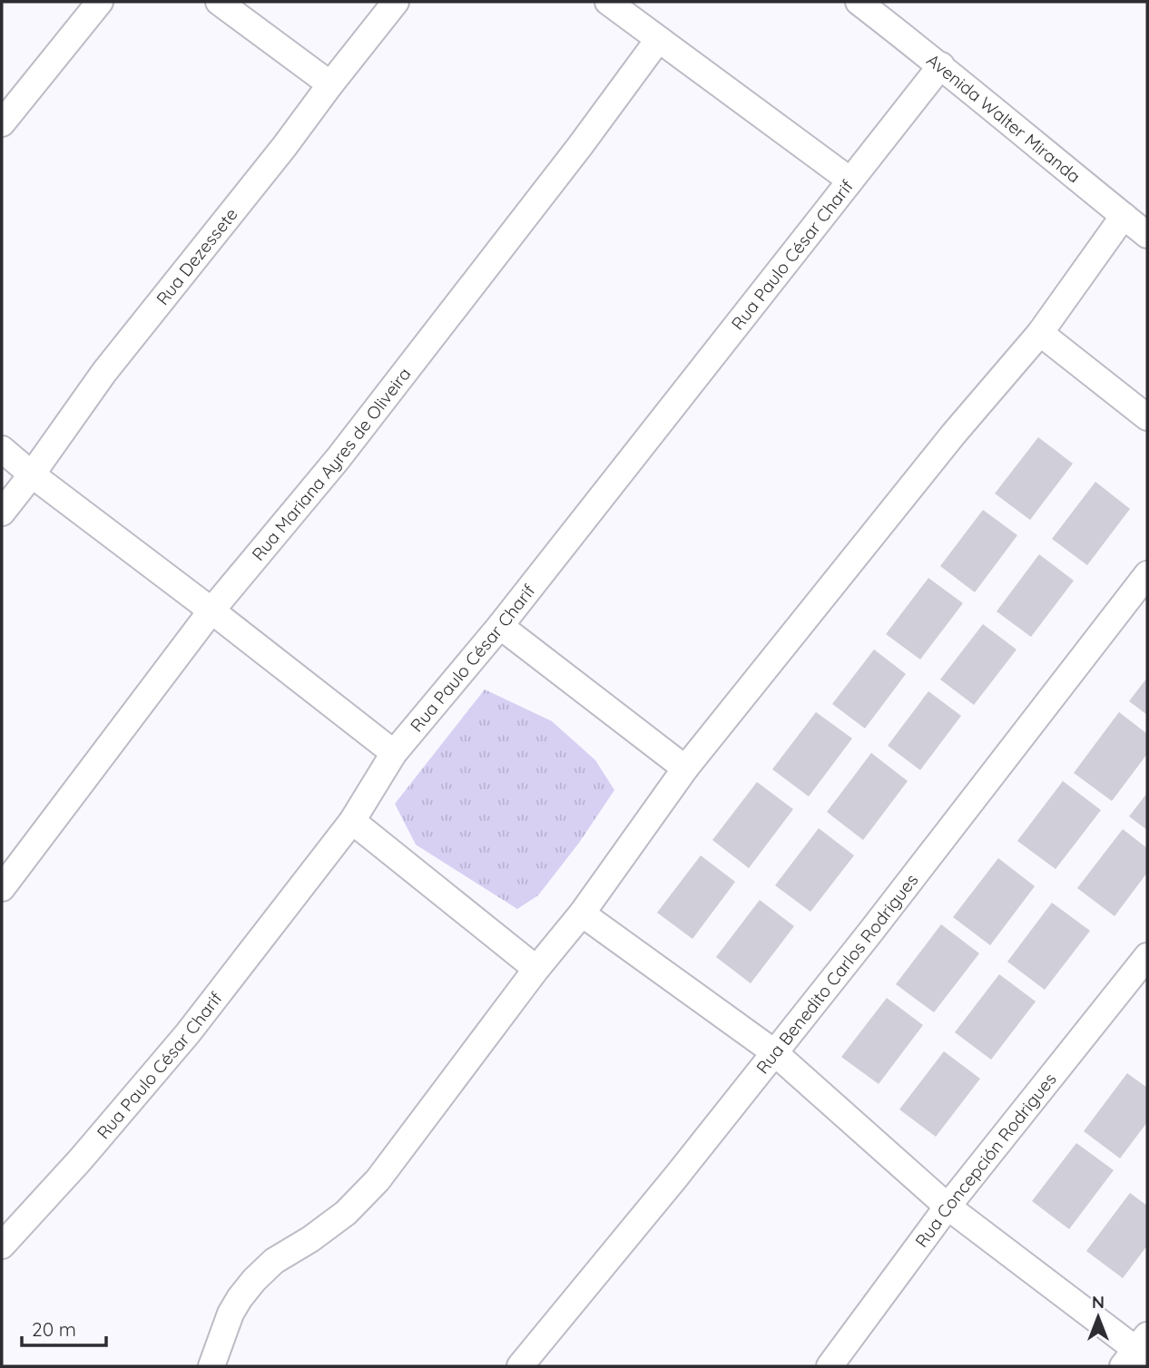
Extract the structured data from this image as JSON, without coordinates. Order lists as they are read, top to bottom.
{
  "streets": {
    "street": [
      "Avenida Walter Miranda",
      "Rua Paulo César Charif",
      "Rua Dezessete",
      "Rua Mariana Ayres de Oliveira",
      "Rua Benedito Carlos Rodrigues",
      "Rua Concepción Rodrigues"
    ]
  },
  "crossings": [
    ["Avenida Walter Miranda", "Rua Paulo César Charif"]
  ],
  "scale_bar": "20 m",
  "north": "top"
}
